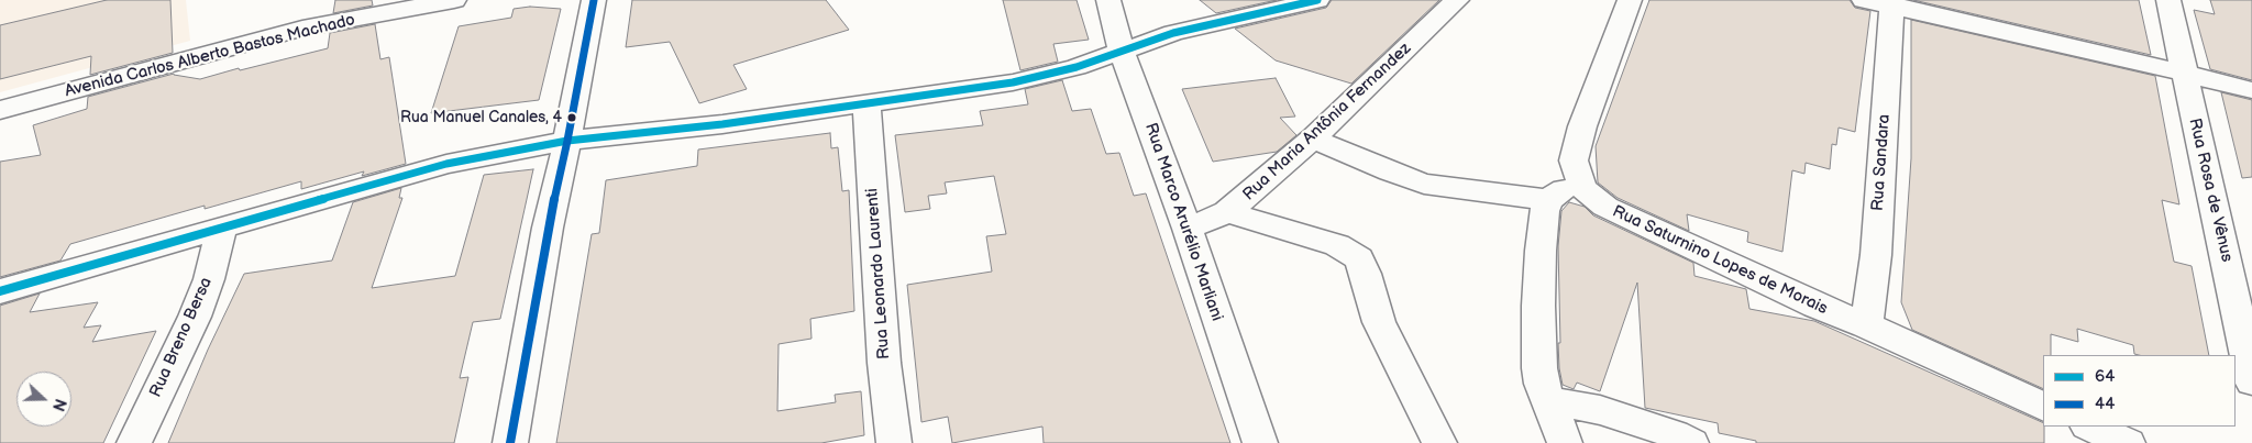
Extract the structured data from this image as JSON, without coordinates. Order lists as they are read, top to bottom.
{
  "streets": {
    "street": [
      "Avenida Carlos Alberto Bastos Machado",
      "Rua Maria Antônia Fernandez",
      "Rua Sandara",
      "Rua Rosa de Vênus",
      "Rua Marco Arurélio Marliani",
      "Rua Saturnino Lopes de Morais",
      "Rua Leonardo Laurenti",
      "Rua Breno Bersa"
    ]
  },
  "crossings": [
    ["Rua Maria Antônia Fernandez", "Rua Marco Arurélio Marliani"],
    ["Rua Sandara", "Rua Saturnino Lopes de Morais"]
  ],
  "places": ["Rua Manuel Canales, 4"],
  "lines": ["transit line 64", "transit line 44"],
  "legend": ["64", "44"],
  "north": "right"
}
